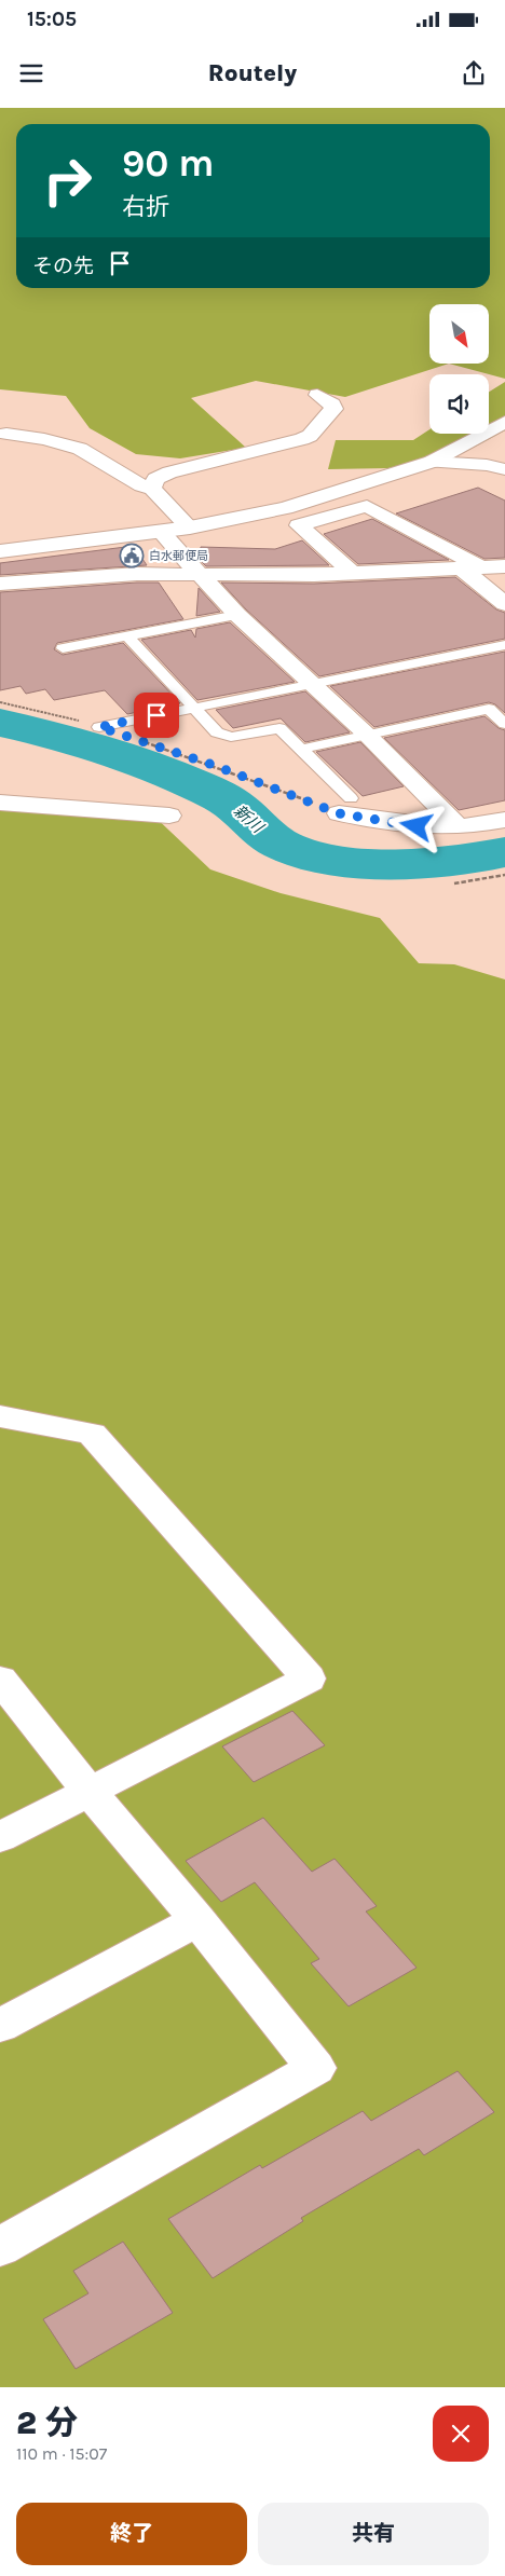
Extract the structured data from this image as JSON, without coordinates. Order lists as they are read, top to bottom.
{
  "water": ["新川"],
  "places": {
    "public building": ["白水郵便局"]
  },
  "north": "bottom right",
  "page": {
    "status": "15:05",
    "header": "Routely",
    "turn": ["90 m", "右折"],
    "then": "その先",
    "heading": ["2 分", "110 m · 15:07"],
    "buttons": ["終了", "共有"]
  }
}
